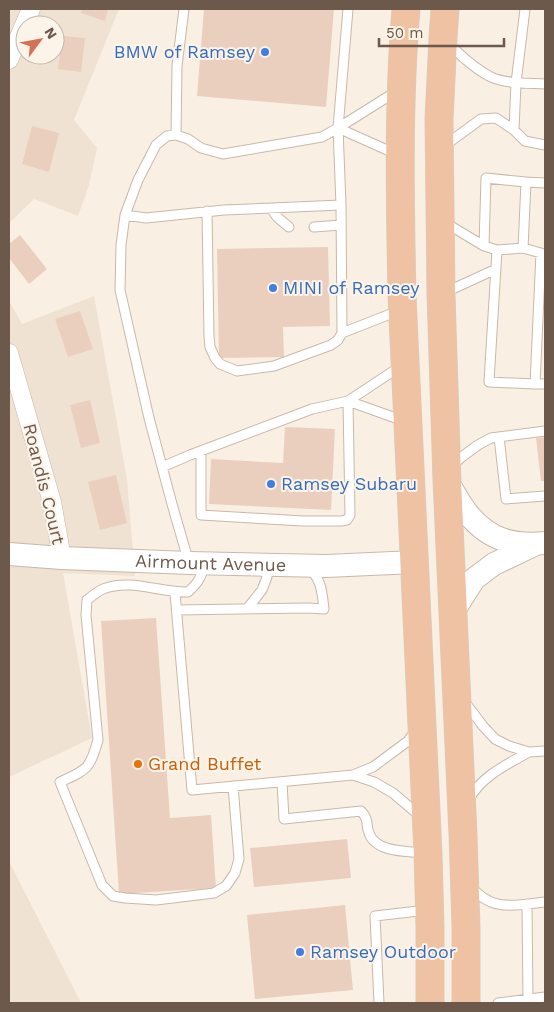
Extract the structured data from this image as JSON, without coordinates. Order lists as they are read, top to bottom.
{
  "streets": {
    "street": ["Roandis Court", "Airmount Avenue"]
  },
  "crossings": [
    ["Roandis Court", "Airmount Avenue"]
  ],
  "places": [
    "BMW of Ramsey",
    "MINI of Ramsey",
    "Ramsey Subaru",
    "Grand Buffet",
    "Ramsey Outdoor"
  ],
  "scale_bar": "50 m",
  "north": "top right"
}
